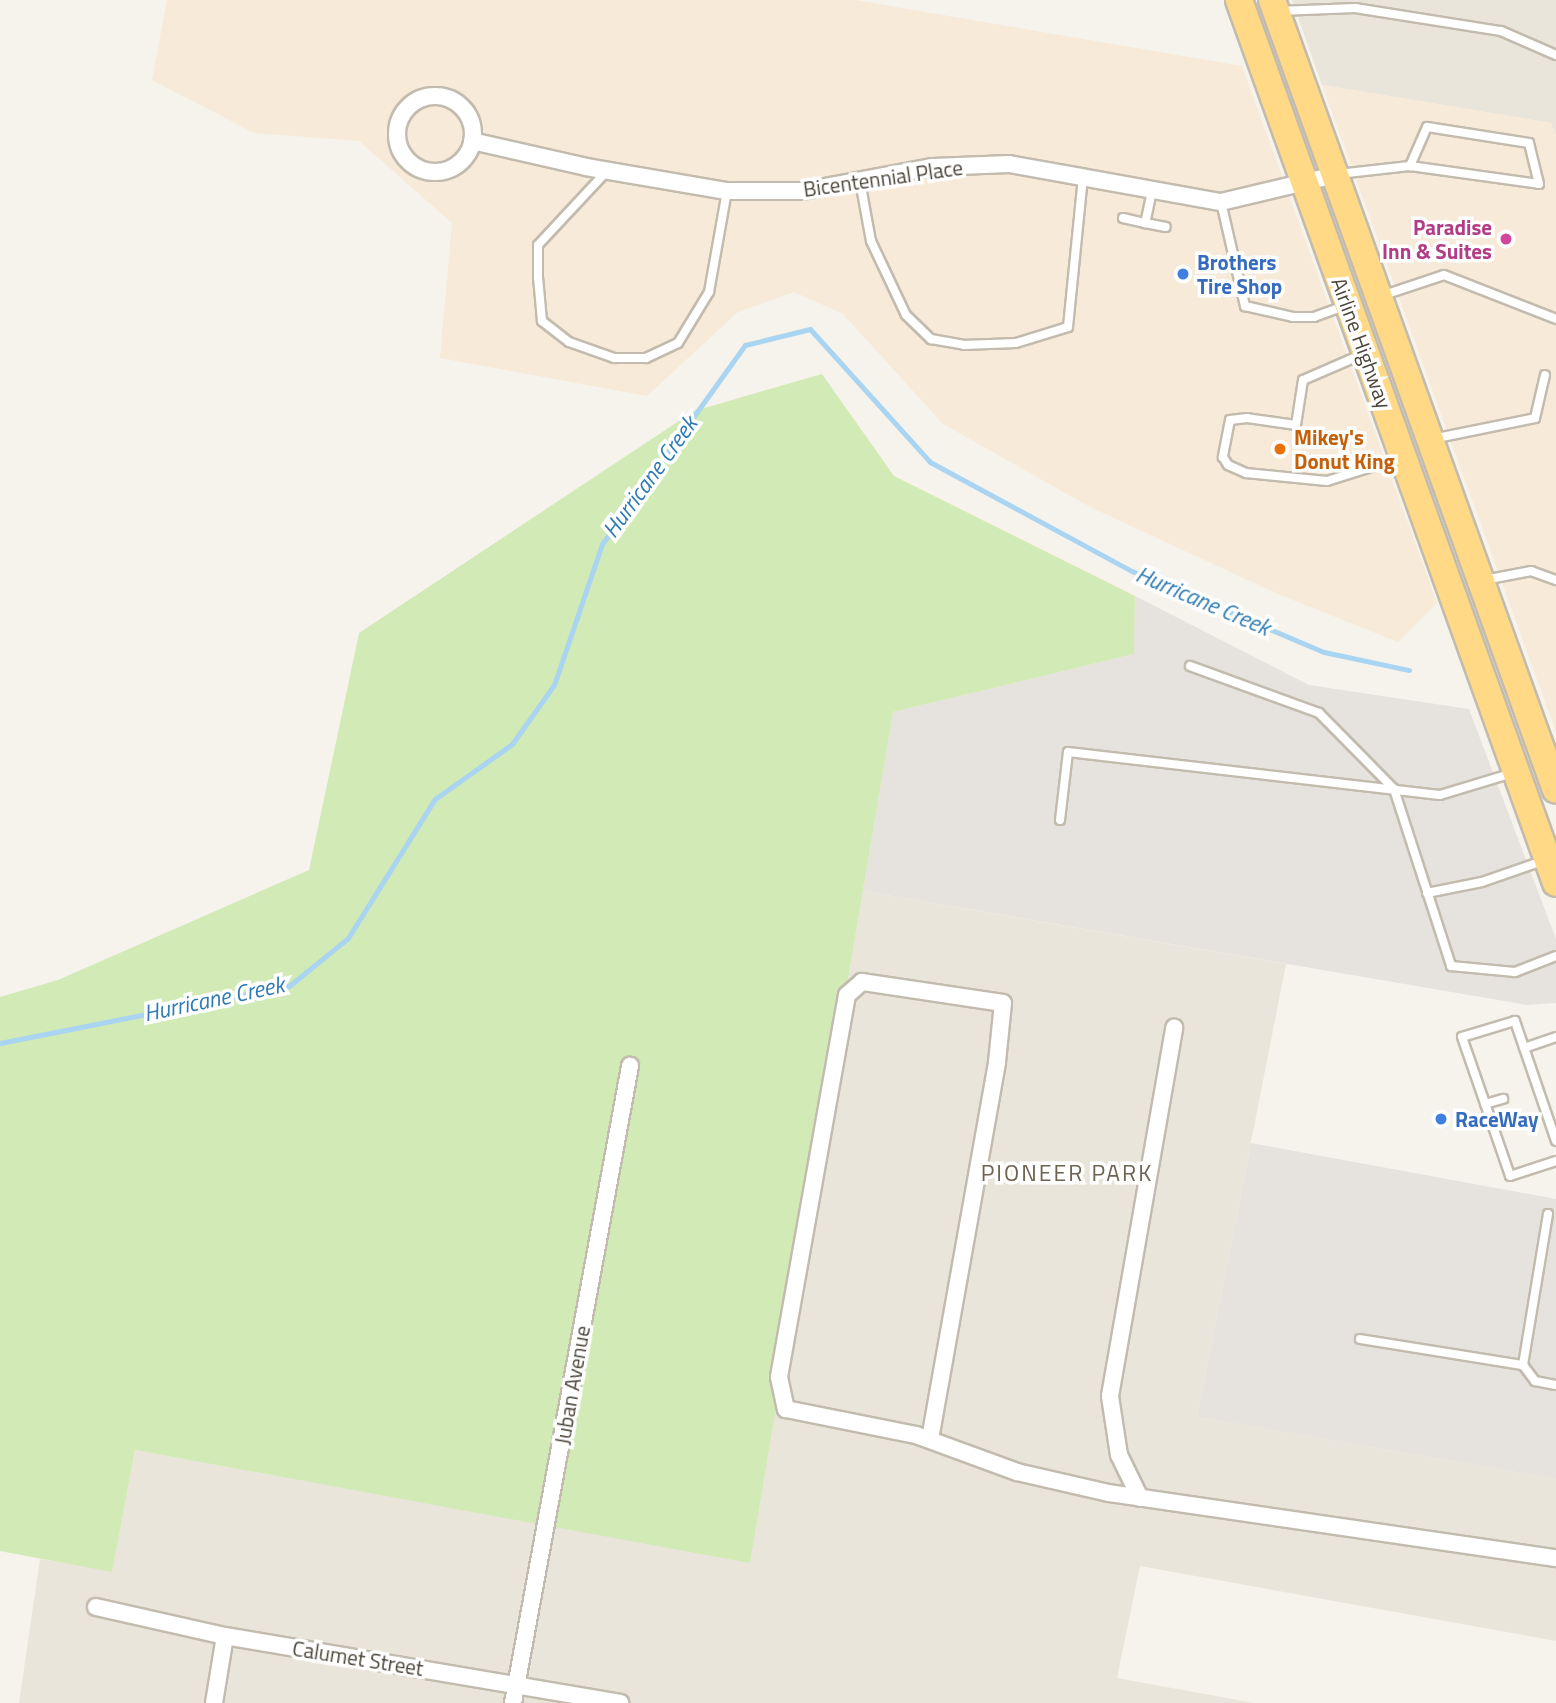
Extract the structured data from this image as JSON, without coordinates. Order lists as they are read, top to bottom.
{
  "streets": {
    "highway": ["Airline Highway"],
    "street": ["Bicentennial Place", "Juban Avenue", "Calumet Street"]
  },
  "crossings": [
    ["Bicentennial Place", "Airline Highway"],
    ["Juban Avenue", "Calumet Street"]
  ],
  "districts": ["PIONEER PARK"],
  "water": ["Hurricane Creek"],
  "places": [
    "Paradise Inn & Suites",
    "Brothers Tire Shop",
    "Mikey's Donut King",
    "RaceWay"
  ]
}
